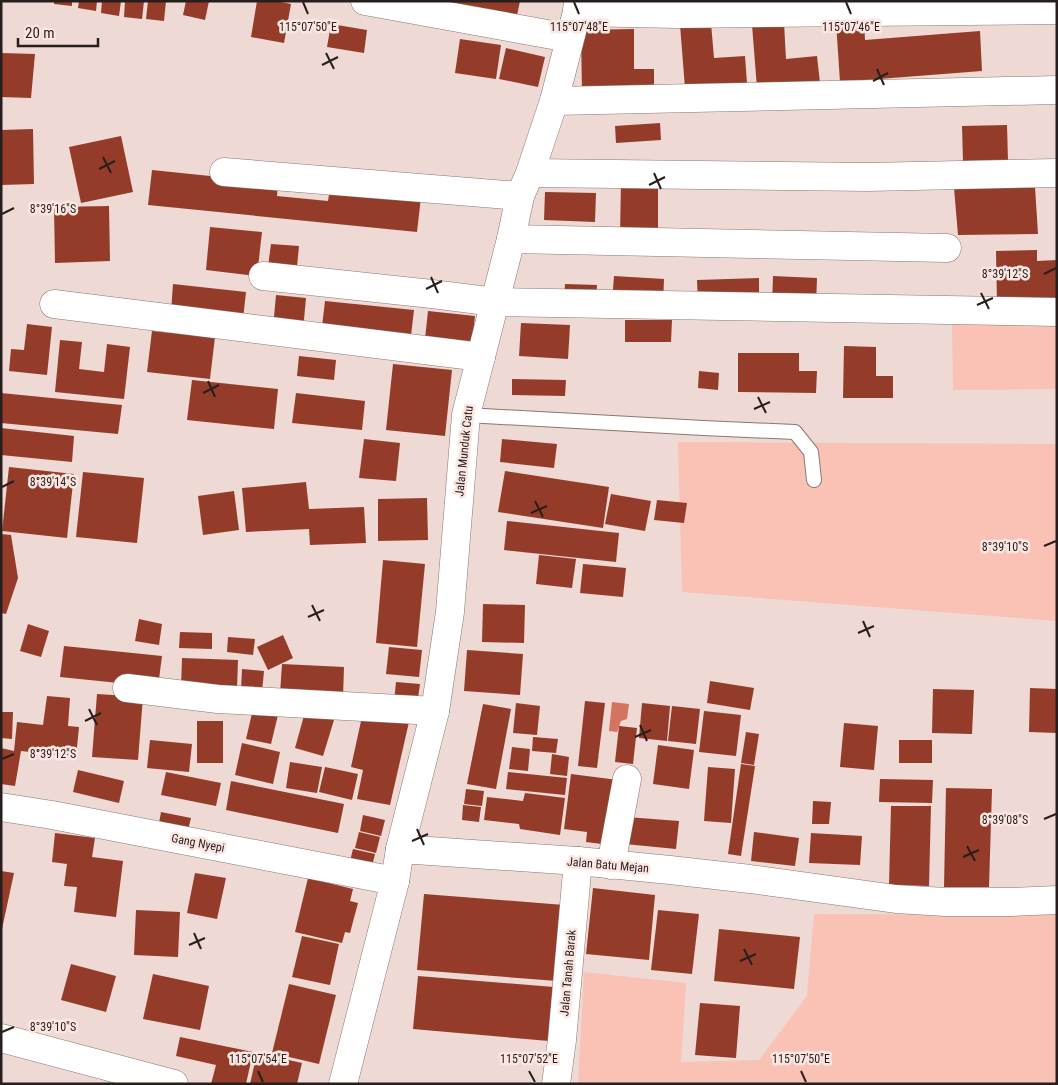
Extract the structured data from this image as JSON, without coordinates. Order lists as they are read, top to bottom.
{
  "streets": {
    "street": [
      "Jalan Munduk Catu",
      "Gang Nyepi",
      "Jalan Batu Mejan",
      "Jalan Tanah Barak"
    ]
  },
  "crossings": [
    ["Jalan Munduk Catu", "Jalan Batu Mejan"],
    ["Jalan Batu Mejan", "Jalan Tanah Barak"]
  ],
  "scale_bar": "20 m",
  "coordinates": [
    "115°07'50\"E",
    "115°07'48\"E",
    "115°07'46\"E",
    "8°39'16\"S",
    "8°39'12\"S",
    "8°39'14\"S",
    "8°39'10\"S",
    "8°39'08\"S",
    "115°07'54\"E",
    "115°07'52\"E"
  ]
}
